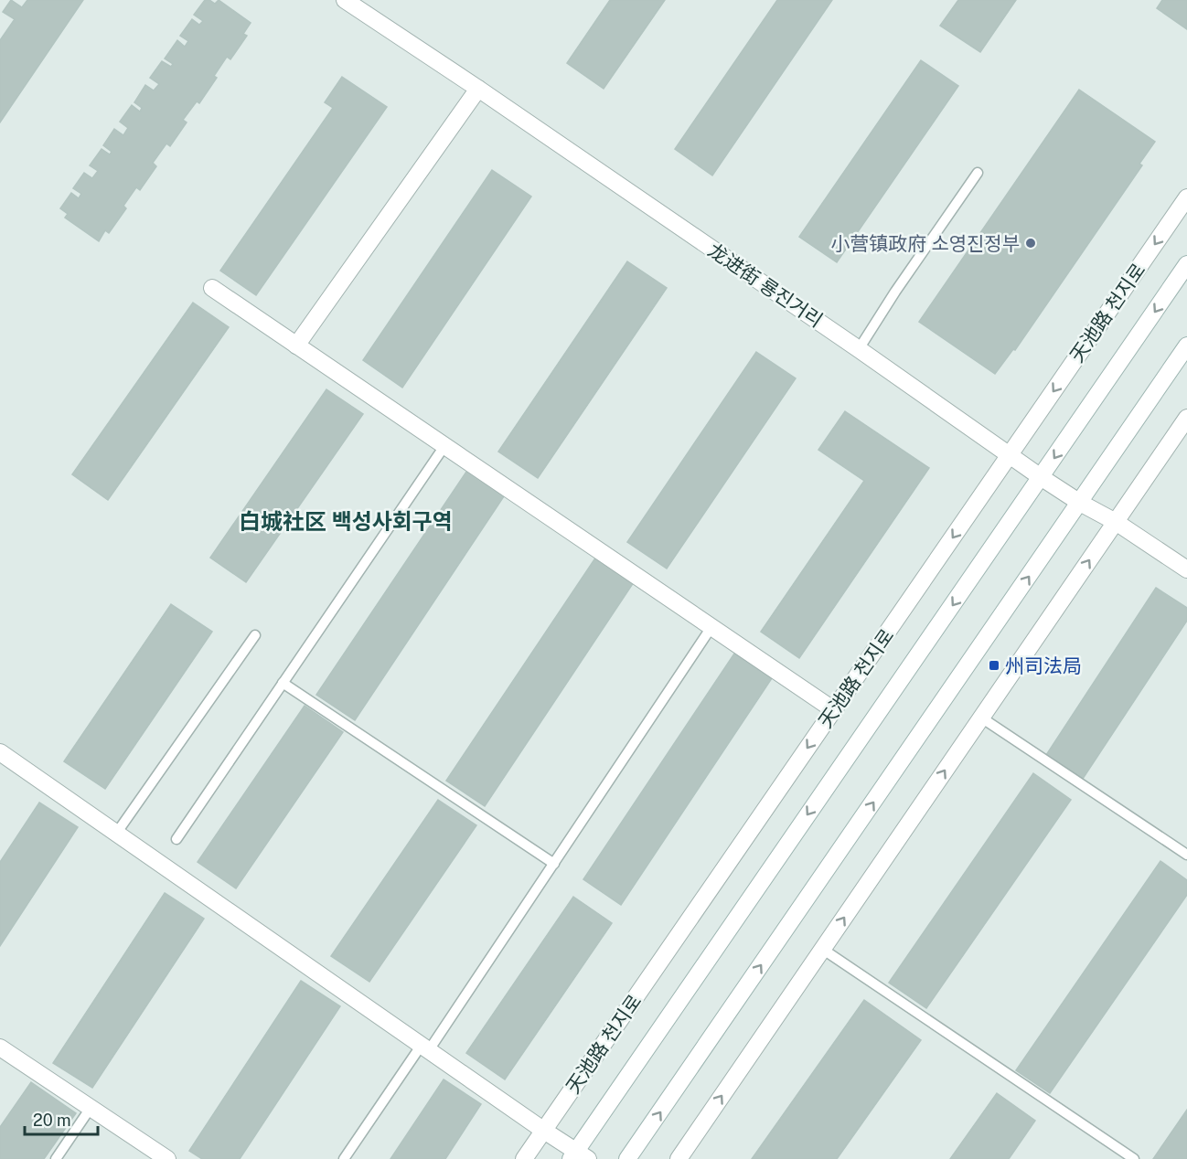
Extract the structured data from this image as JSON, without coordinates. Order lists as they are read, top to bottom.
{
  "streets": {
    "street": ["龙进街 룡진거리", "天池路 천지로"]
  },
  "crossings": [
    ["龙进街 룡진거리", "天池路 천지로"]
  ],
  "districts": ["白城社区 백성사회구역"],
  "places": {
    "other": ["小营镇政府 소영진정부"],
    "transit": ["州司法局"]
  },
  "scale_bar": "20 m"
}
